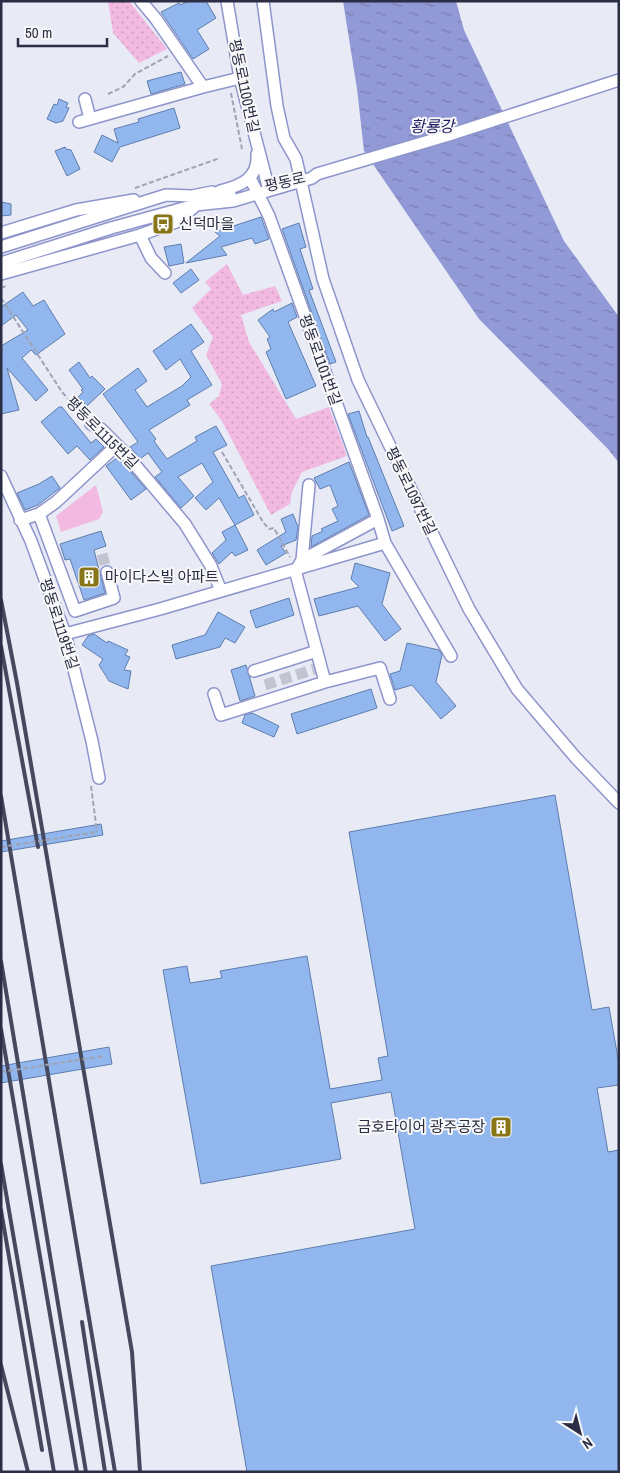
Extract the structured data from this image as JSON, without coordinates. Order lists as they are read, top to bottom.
{
  "streets": {
    "street": [
      "평동로1100번길",
      "평동로",
      "평동로1101번길",
      "평동로1115번길",
      "평동로1097번길",
      "평동로1119번길"
    ]
  },
  "crossings": [
    ["평동로1100번길", "평동로"],
    ["평동로", "평동로1101번길"],
    ["평동로", "평동로1097번길"]
  ],
  "water": ["황룡강"],
  "places": {
    "bus stop": ["신덕마을"],
    "building": ["마이다스빌 아파트", "금호타이어 광주공장"]
  },
  "scale_bar": "50 m",
  "north": "bottom right"
}
